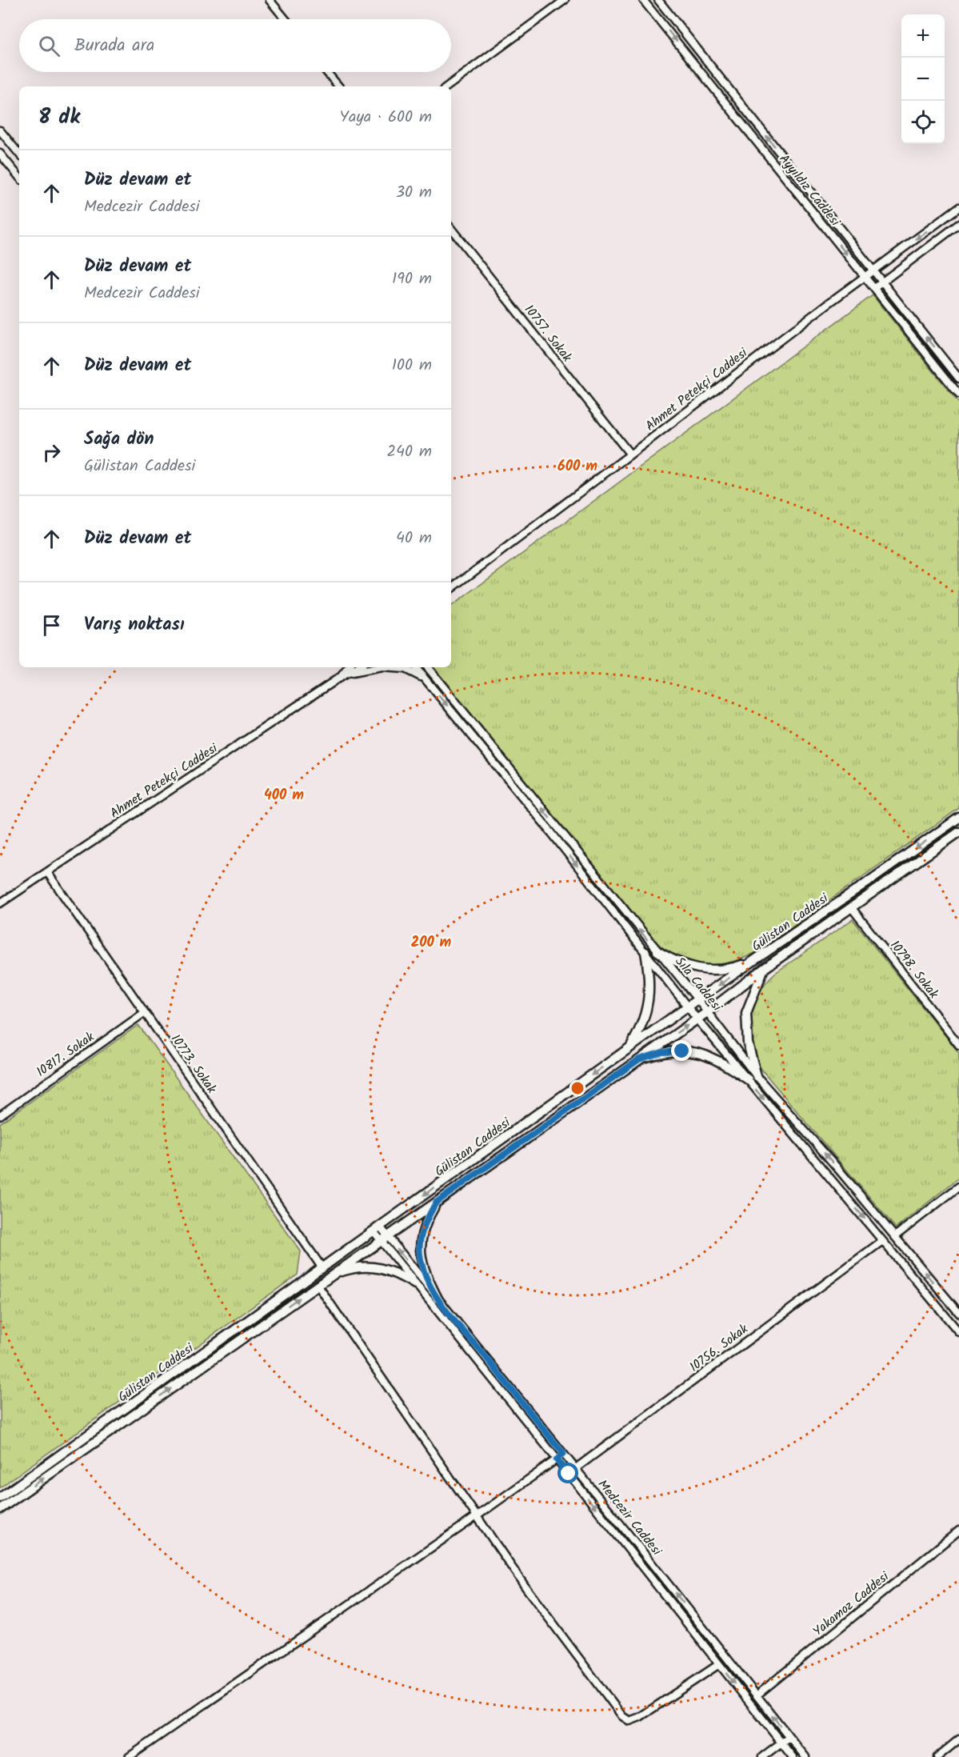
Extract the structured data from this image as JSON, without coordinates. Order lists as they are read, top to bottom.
{
  "streets": {
    "main road": ["Gülistan Caddesi"],
    "street": [
      "Ayyıldız Caddesi",
      "10757. Sokak",
      "Ahmet Petekçi Caddesi",
      "10798. Sokak",
      "Sıla Caddesi",
      "10817. Sokak",
      "10773. Sokak",
      "10756. Sokak",
      "Medcezir Caddesi",
      "Yakamoz Caddesi"
    ]
  },
  "crossings": [
    ["Ayyıldız Caddesi", "Ahmet Petekçi Caddesi"],
    ["10757. Sokak", "Ahmet Petekçi Caddesi"],
    ["Ahmet Petekçi Caddesi", "10773. Sokak"],
    ["Gülistan Caddesi", "10798. Sokak"],
    ["Gülistan Caddesi", "Sıla Caddesi"],
    ["Gülistan Caddesi", "10773. Sokak"],
    ["Gülistan Caddesi", "Medcezir Caddesi"],
    ["Sıla Caddesi", "10756. Sokak"],
    ["10817. Sokak", "10773. Sokak"],
    ["10756. Sokak", "Medcezir Caddesi"],
    ["Medcezir Caddesi", "Yakamoz Caddesi"]
  ],
  "page": {
    "map_buttons": ["+", "−"],
    "search": "Burada ara",
    "heading": ["8 dk", "Yaya · 600 m"],
    "list": [
      ["Düz devam et", "Medcezir Caddesi", "30 m"],
      ["Düz devam et", "Medcezir Caddesi", "190 m"],
      ["Düz devam et", "100 m"],
      ["Sağa dön", "Gülistan Caddesi", "240 m"],
      ["Düz devam et", "40 m"],
      "Varış noktası"
    ]
  },
  "rings": ["600 m", "400 m", "200 m"]
}
